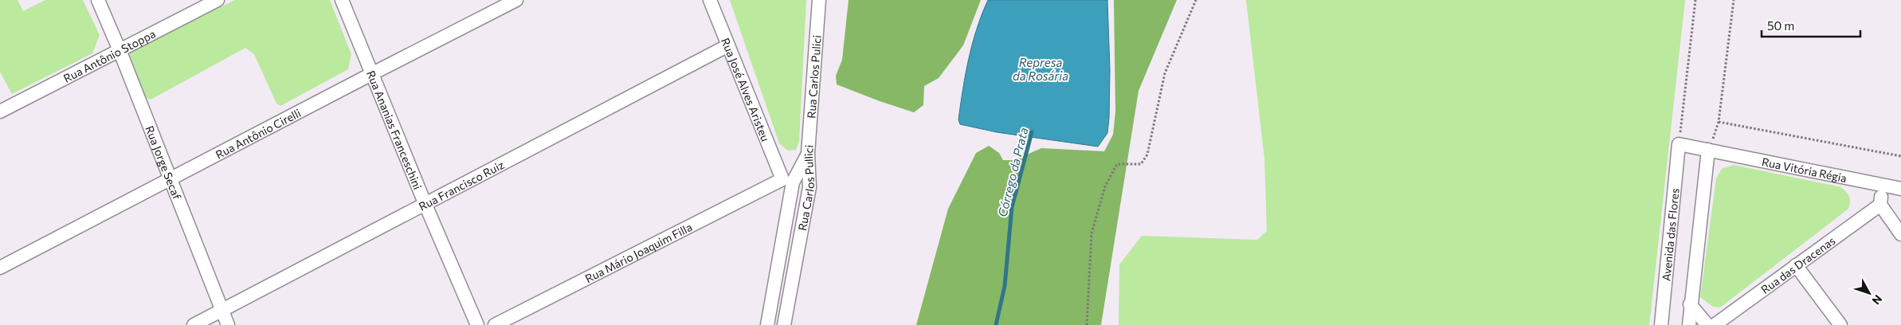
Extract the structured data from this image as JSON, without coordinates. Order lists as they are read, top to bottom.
{
  "streets": {
    "street": [
      "Rua Antônio Stoppa",
      "Rua Carlos Pulici",
      "Rua José Alves Aristeu",
      "Rua Ananias Franceschini",
      "Rua Antônio Cirelli",
      "Rua Jorge Secaf",
      "Rua Vitória Régia",
      "Rua Francisco Ruiz",
      "Rua Carlos Pullici",
      "Avenida das Flores",
      "Rua Mário Joaquim Filla",
      "Rua das Dracenas"
    ]
  },
  "crossings": [
    ["Rua Antônio Stoppa", "Rua Jorge Secaf"],
    ["Rua Carlos Pulici", "Rua Carlos Pullici"],
    ["Rua José Alves Aristeu", "Rua Francisco Ruiz"],
    ["Rua José Alves Aristeu", "Rua Carlos Pullici"],
    ["Rua José Alves Aristeu", "Rua Mário Joaquim Filla"],
    ["Rua Ananias Franceschini", "Rua Antônio Cirelli"],
    ["Rua Ananias Franceschini", "Rua Francisco Ruiz"],
    ["Rua Antônio Cirelli", "Rua Jorge Secaf"],
    ["Rua Jorge Secaf", "Rua Francisco Ruiz"],
    ["Rua Vitória Régia", "Avenida das Flores"],
    ["Rua Carlos Pullici", "Rua Mário Joaquim Filla"]
  ],
  "water": ["Represa da Rosária", "Córrego da Prata"],
  "scale_bar": "50 m",
  "north": "bottom right"
}
